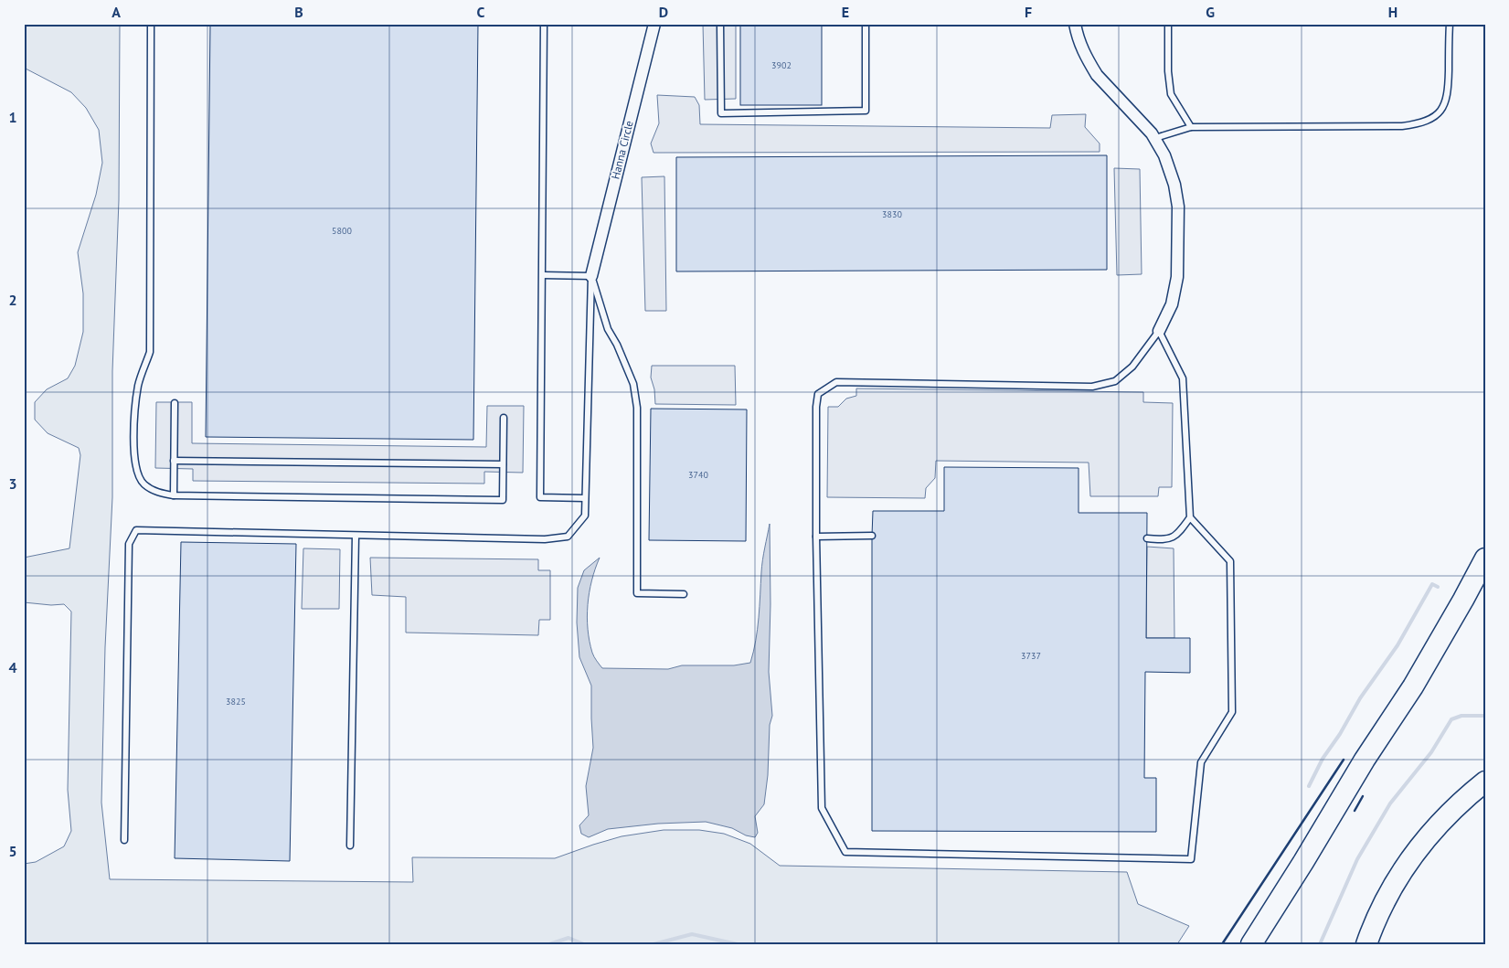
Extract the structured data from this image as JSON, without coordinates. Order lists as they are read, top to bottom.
{
  "streets": {
    "street": ["Hanna Circle"]
  },
  "house_numbers": [
    "3902",
    "3830",
    "5800",
    "3740",
    "3737",
    "3825"
  ],
  "grid": {
    "columns": [
      "A",
      "B",
      "C",
      "D",
      "E",
      "F",
      "G",
      "H"
    ],
    "rows": [
      "1",
      "2",
      "3",
      "4",
      "5"
    ]
  }
}
